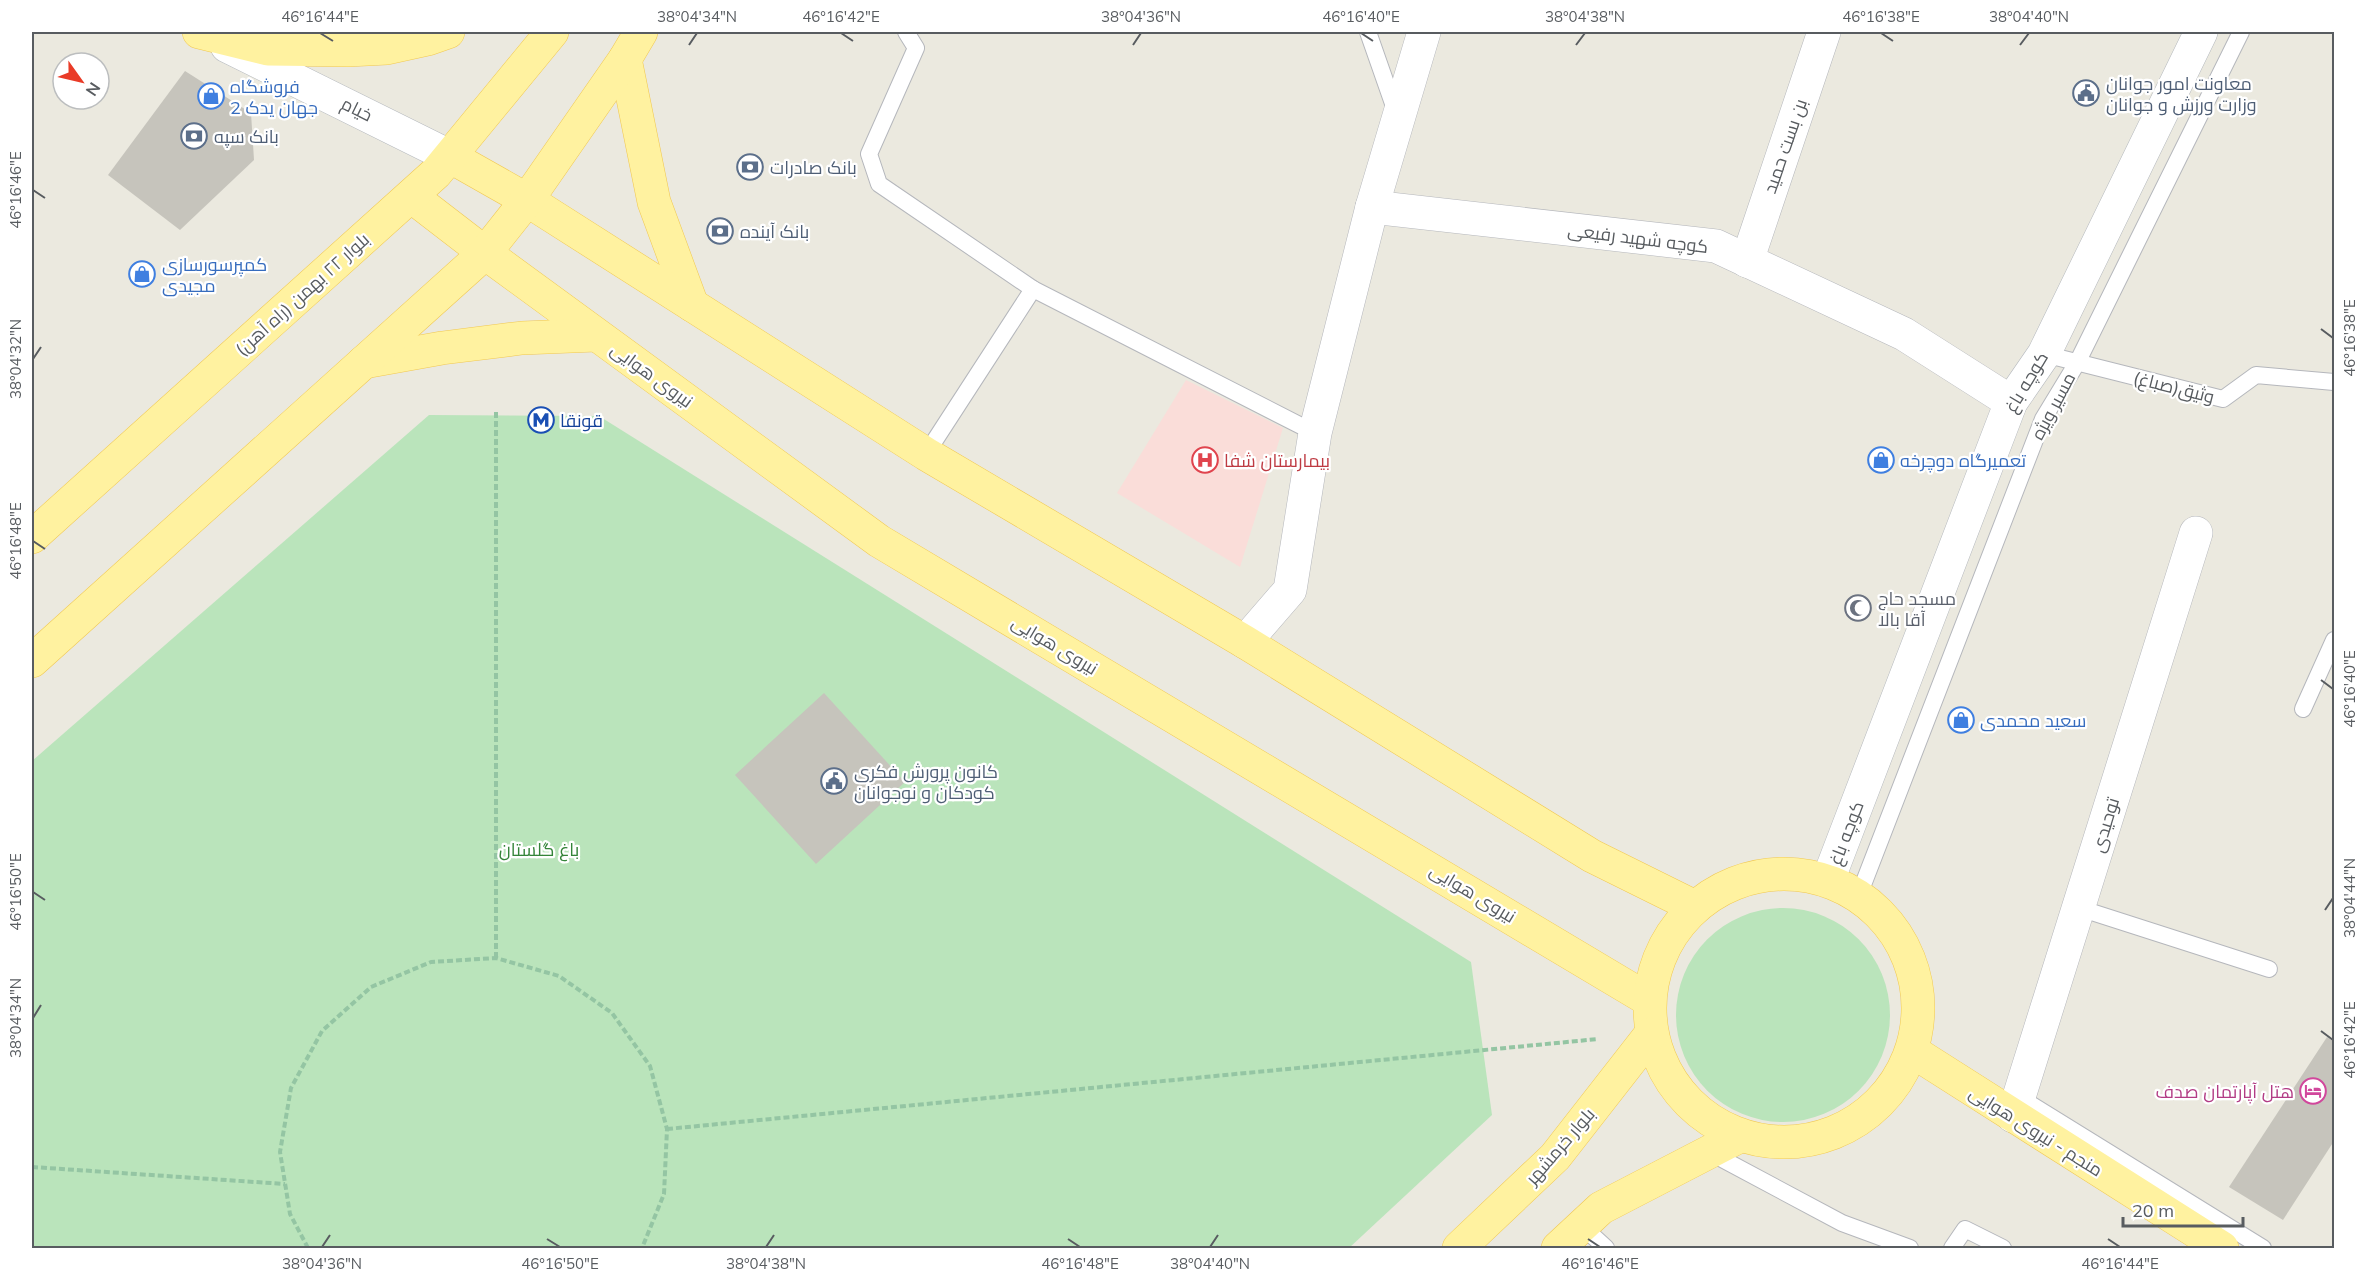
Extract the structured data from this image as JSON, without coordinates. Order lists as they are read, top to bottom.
{
  "streets": {
    "main road": [
      "بلوار ۲۲ بهمن (راه آهن)",
      "نیروی هوایی",
      "منجم - نیروی هوایی",
      "بلوار خرمشهر"
    ],
    "street": [
      "خیام",
      "بن بست حمید",
      "کوچه شهید رفیعی",
      "کوچه باغ",
      "توحیدی"
    ],
    "lane": ["وثیق(صباغ)", "مسیر ویژه"]
  },
  "crossings": [
    ["خیام", "بلوار ۲۲ بهمن (راه آهن)"],
    ["بن بست حمید", "کوچه شهید رفیعی"],
    ["کوچه شهید رفیعی", "کوچه باغ"],
    ["بلوار ۲۲ بهمن (راه آهن)", "نیروی هوایی"],
    ["کوچه باغ", "وثیق(صباغ)"],
    ["وثیق(صباغ)", "مسیر ویژه"],
    ["توحیدی", "منجم - نیروی هوایی"]
  ],
  "parks": ["باغ گلستان"],
  "places": {
    "public building": ["معاونت امور جوانان وزارت ورزش و جوانان", "کانون پرورش فکری کودکان و نوجوانان"],
    "shop": [
      "فروشگاه جهان یدک 2",
      "کمپرسورسازی مجیدی",
      "تعمیرگاه دوچرخه",
      "سعید محمدی"
    ],
    "bank": ["بانک سپه", "بانک صادرات", "بانک آینده"],
    "metro station": ["قونقا"],
    "hospital": ["بیمارستان شفا"],
    "mosque": ["مسجد حاج آقا بالا"],
    "hotel": ["هتل آپارتمان صدف"]
  },
  "scale_bar": "20 m",
  "north": "bottom right",
  "coordinates": [
    "46°16'44\"E",
    "38°04'34\"N",
    "46°16'42\"E",
    "38°04'36\"N",
    "46°16'40\"E",
    "38°04'38\"N",
    "46°16'38\"E",
    "38°04'40\"N",
    "46°16'46\"E",
    "38°04'32\"N",
    "46°16'48\"E",
    "46°16'50\"E",
    "38°04'44\"N"
  ]
}
